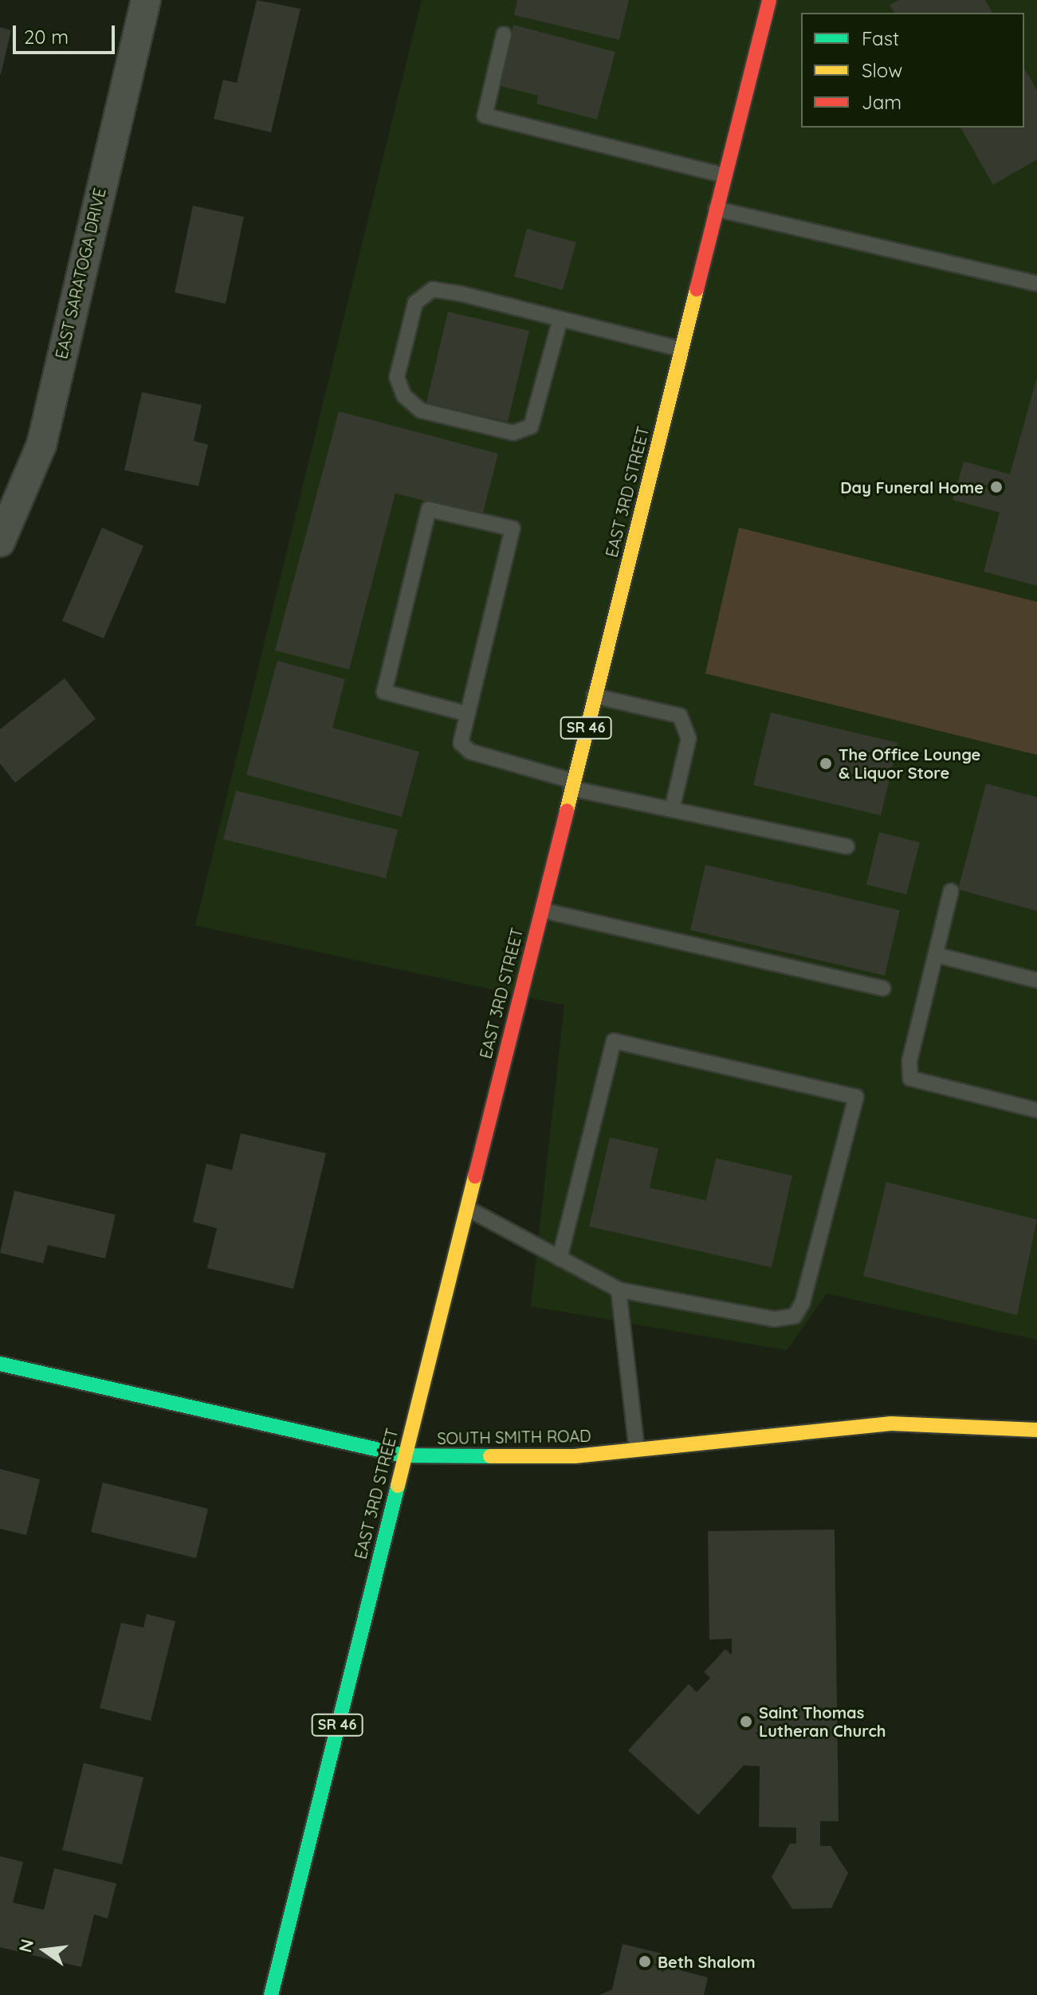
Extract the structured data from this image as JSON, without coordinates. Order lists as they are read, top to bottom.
{
  "streets": {
    "main road": ["EAST 3RD STREET", "SR 46", "SOUTH SMITH ROAD"],
    "street": ["EAST SARATOGA DRIVE"]
  },
  "crossings": [
    ["EAST 3RD STREET", "SOUTH SMITH ROAD"]
  ],
  "places": [
    "Day Funeral Home",
    "The Office Lounge & Liquor Store",
    "Saint Thomas Lutheran Church",
    "Beth Shalom"
  ],
  "legend": ["Fast", "Slow", "Jam"],
  "scale_bar": "20 m",
  "north": "left"
}
